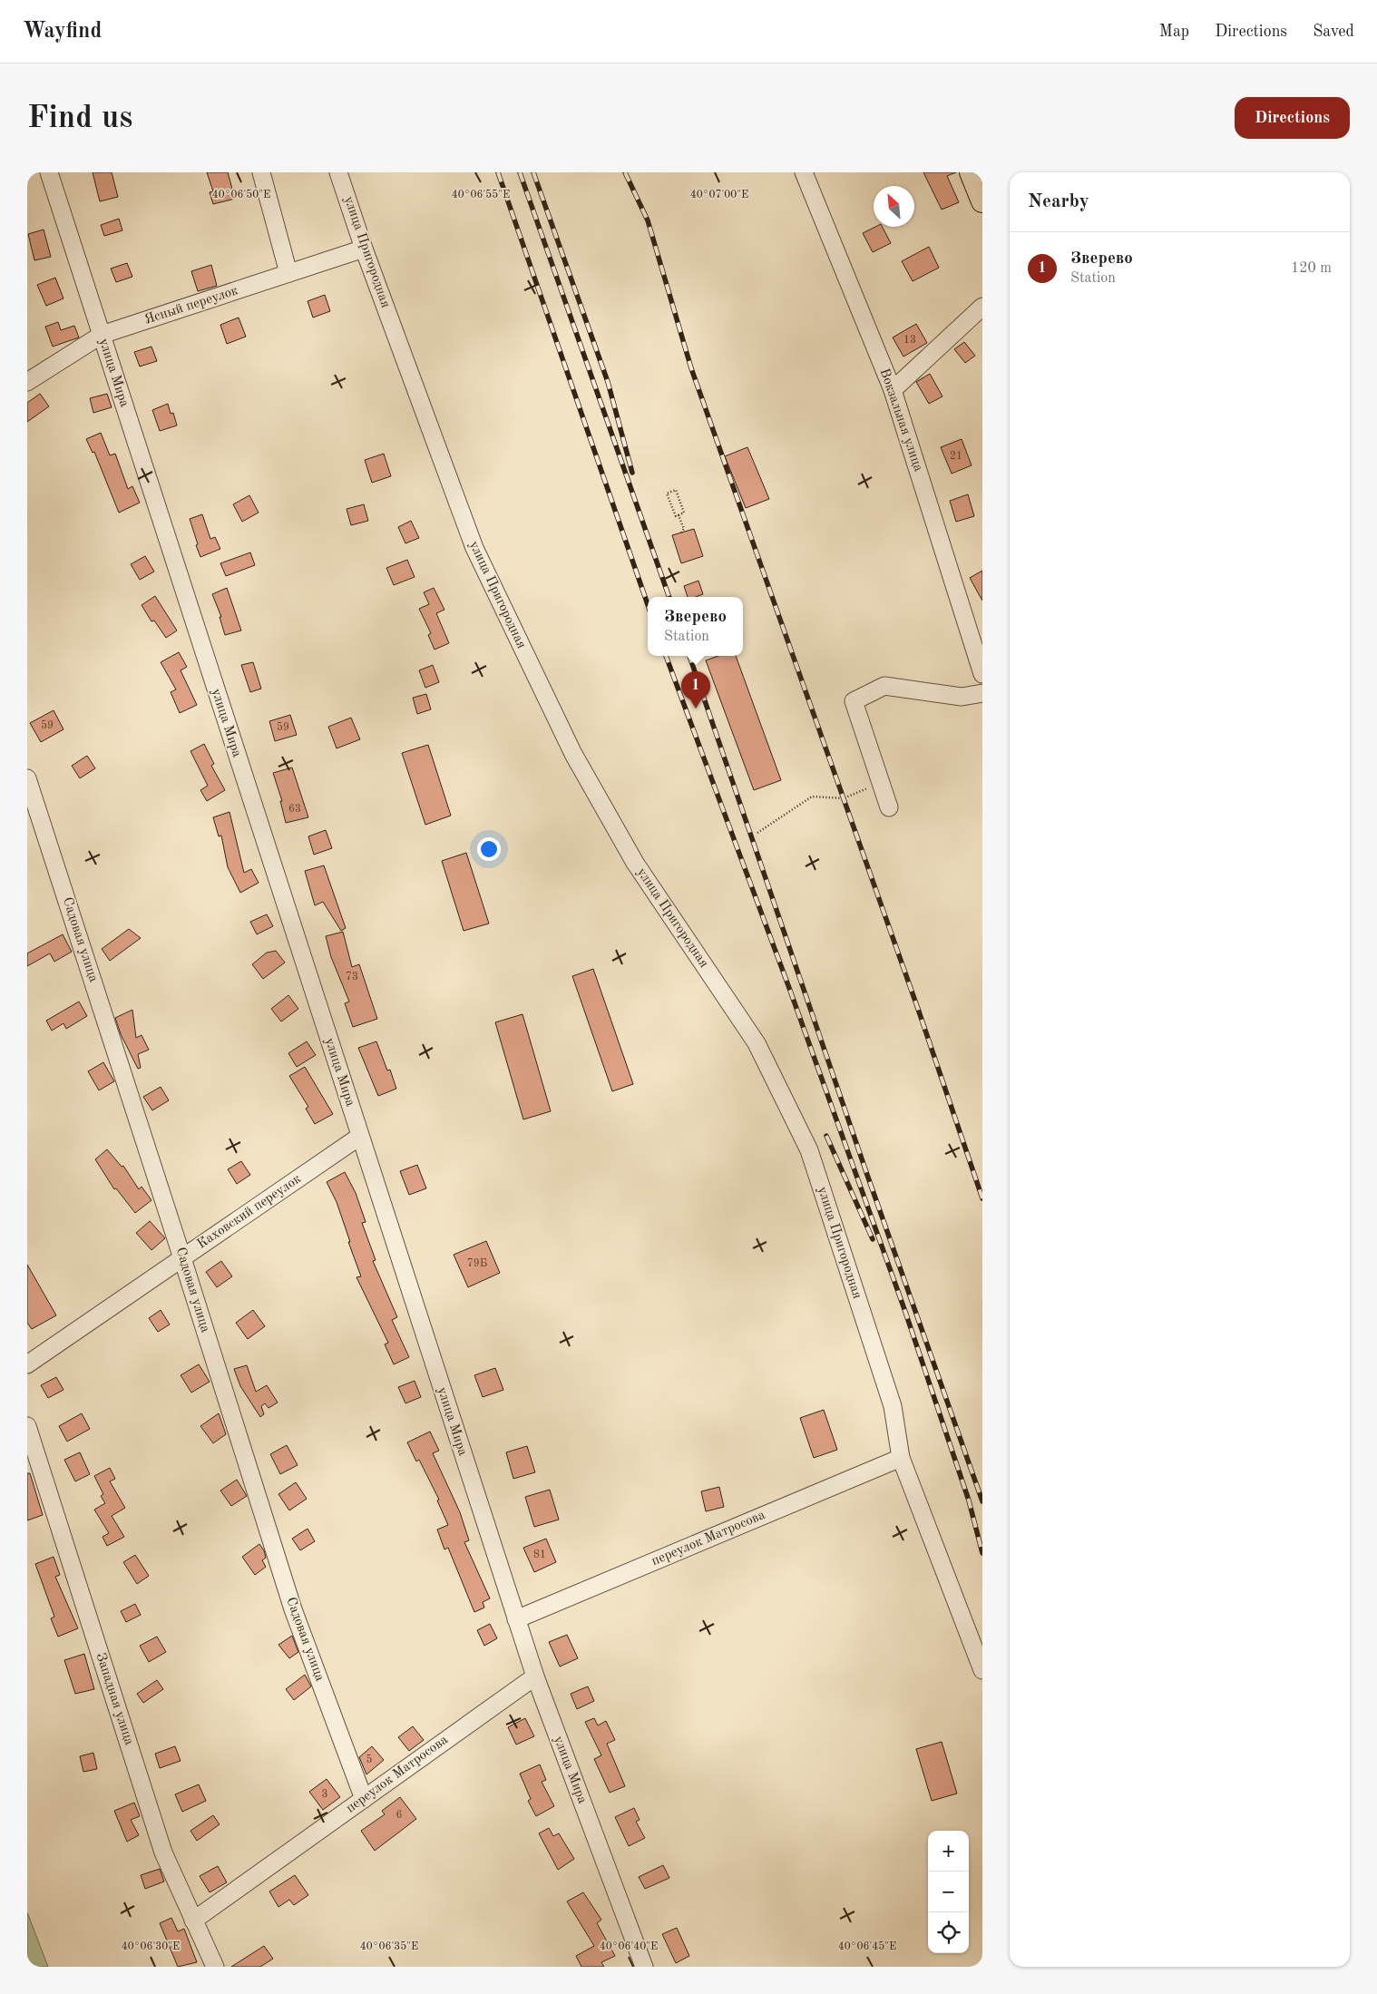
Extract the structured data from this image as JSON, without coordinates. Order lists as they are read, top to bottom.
{
  "streets": {
    "street": [
      "улица Пригородная",
      "Ясный переулок",
      "улица Мира",
      "Вокзальная улица",
      "Садовая улица",
      "Каховский переулок",
      "переулок Матросова",
      "Западная улица"
    ]
  },
  "crossings": [
    ["улица Пригородная", "Ясный переулок"],
    ["улица Пригородная", "переулок Матросова"],
    ["Ясный переулок", "улица Мира"],
    ["улица Мира", "Каховский переулок"],
    ["улица Мира", "переулок Матросова"],
    ["Садовая улица", "Каховский переулок"],
    ["Садовая улица", "переулок Матросова"],
    ["переулок Матросова", "Западная улица"]
  ],
  "house_numbers": [
    "13",
    "21",
    "59",
    "59",
    "63",
    "73",
    "79Б",
    "81",
    "5",
    "3",
    "6"
  ],
  "north": "top left",
  "page": {
    "header": "Wayfind",
    "nav": ["Map", "Directions", "Saved"],
    "buttons": "Directions",
    "title": "Find us",
    "heading": "Nearby",
    "list": [
      {
        "mark": "1",
        "name": "Зверево",
        "note": "Station",
        "value": "120 m"
      }
    ],
    "popup": ["Зверево", "Station"],
    "pins": "1",
    "map_buttons": ["+", "−"]
  },
  "coordinates": [
    "40°06'50\"E",
    "40°06'55\"E",
    "40°07'00\"E",
    "40°06'30\"E",
    "40°06'35\"E",
    "40°06'40\"E",
    "40°06'45\"E"
  ]
}
